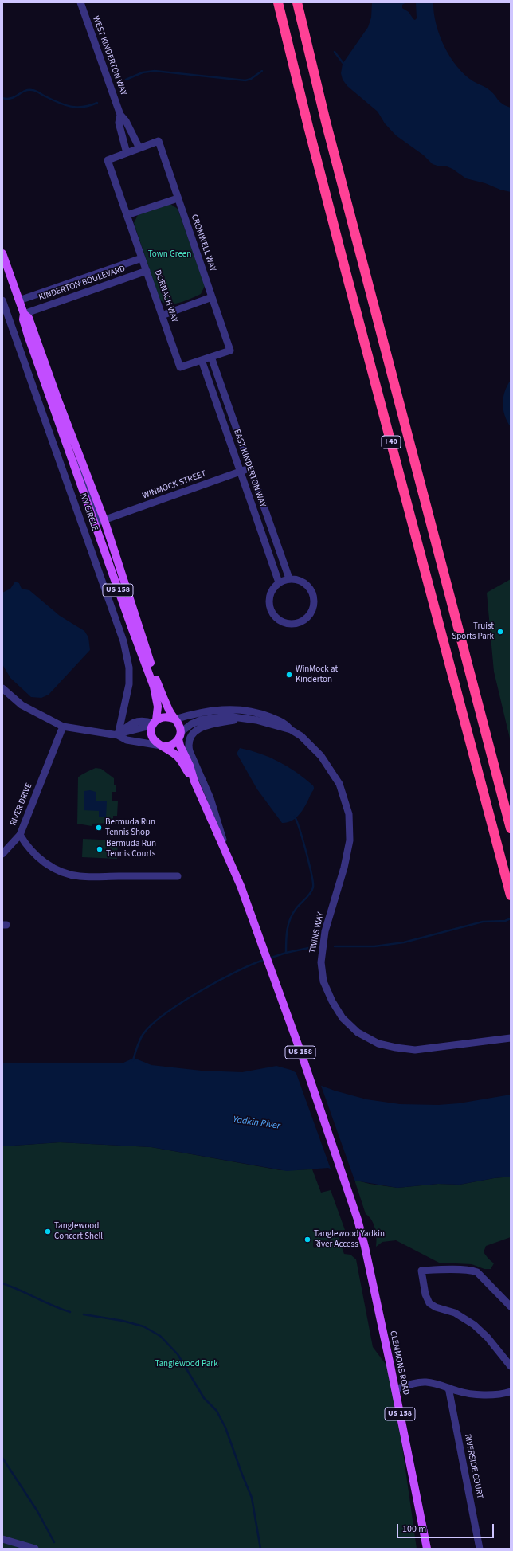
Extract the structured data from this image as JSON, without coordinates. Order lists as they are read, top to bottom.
{
  "streets": {
    "highway": ["I 40"],
    "main road": ["US 158", "CLEMMONS ROAD"],
    "street": [
      "WEST KINDERTON WAY",
      "CROMWELL WAY",
      "KINDERTON BOULEVARD",
      "DORNACH WAY",
      "EAST KINDERTON WAY",
      "WINMOCK STREET",
      "IVY CIRCLE",
      "RIVER DRIVE",
      "TWINS WAY",
      "RIVERSIDE COURT"
    ]
  },
  "crossings": [
    ["WEST KINDERTON WAY", "CROMWELL WAY"],
    ["WEST KINDERTON WAY", "DORNACH WAY"],
    ["CROMWELL WAY", "EAST KINDERTON WAY"],
    ["KINDERTON BOULEVARD", "DORNACH WAY"],
    ["KINDERTON BOULEVARD", "US 158"],
    ["DORNACH WAY", "EAST KINDERTON WAY"],
    ["EAST KINDERTON WAY", "WINMOCK STREET"],
    ["WINMOCK STREET", "US 158"],
    ["US 158", "TWINS WAY"],
    ["US 158", "CLEMMONS ROAD"],
    ["TWINS WAY", "CLEMMONS ROAD"]
  ],
  "water": ["Yadkin River"],
  "parks": ["Town Green", "Tanglewood Park"],
  "places": [
    "Truist Sports Park",
    "WinMock at Kinderton",
    "Bermuda Run Tennis Shop",
    "Bermuda Run Tennis Courts",
    "Tanglewood Concert Shell",
    "Tanglewood Yadkin River Access"
  ],
  "scale_bar": "100 m"
}
